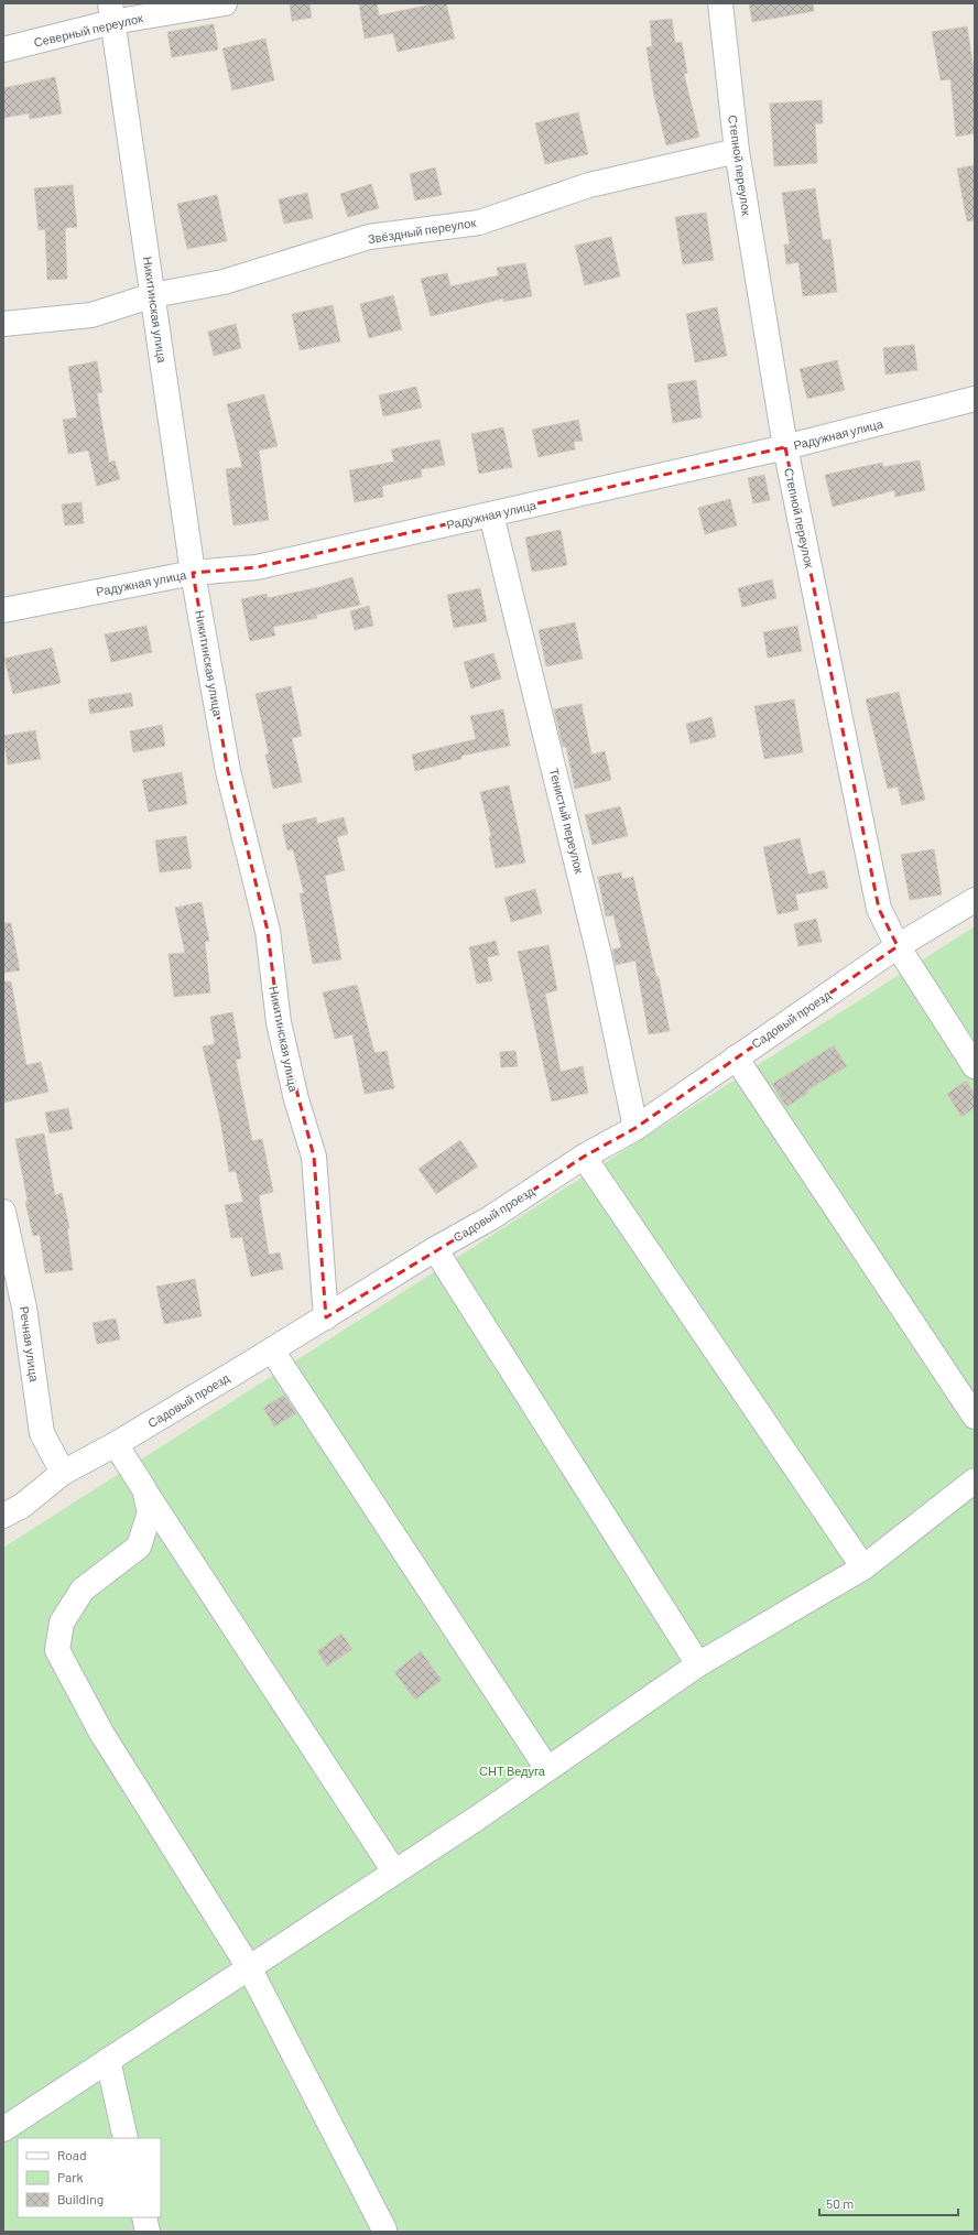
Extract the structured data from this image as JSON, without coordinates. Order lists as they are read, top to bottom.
{
  "streets": {
    "street": [
      "Северный переулок",
      "Степной переулок",
      "Звёздный переулок",
      "Никитинская улица",
      "Радужная улица",
      "Тенистый переулок",
      "Садовый проезд",
      "Речная улица"
    ]
  },
  "crossings": [
    ["Северный переулок", "Никитинская улица"],
    ["Степной переулок", "Звёздный переулок"],
    ["Степной переулок", "Радужная улица"],
    ["Степной переулок", "Садовый проезд"],
    ["Звёздный переулок", "Никитинская улица"],
    ["Никитинская улица", "Радужная улица"],
    ["Никитинская улица", "Садовый проезд"],
    ["Радужная улица", "Тенистый переулок"],
    ["Тенистый переулок", "Садовый проезд"],
    ["Садовый проезд", "Речная улица"]
  ],
  "parks": ["СНТ Ведуга"],
  "legend": ["Road", "Park", "Building"],
  "scale_bar": "50 m"
}
